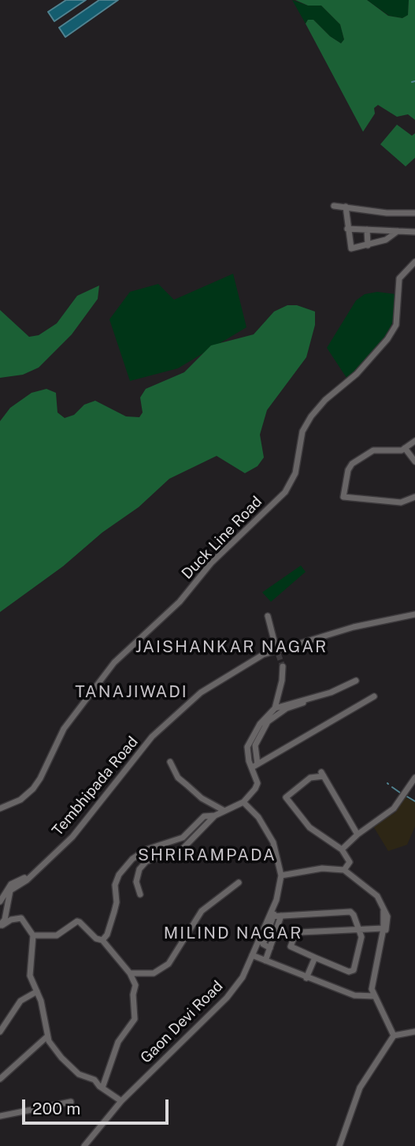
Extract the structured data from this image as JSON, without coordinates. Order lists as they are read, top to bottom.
{
  "streets": {
    "street": ["Duck Line Road", "Tembhipada Road", "Gaon Devi Road"]
  },
  "districts": [
    "JAISHANKAR NAGAR",
    "TANAJIWADI",
    "SHRIRAMPADA",
    "MILIND NAGAR"
  ],
  "scale_bar": "200 m"
}
